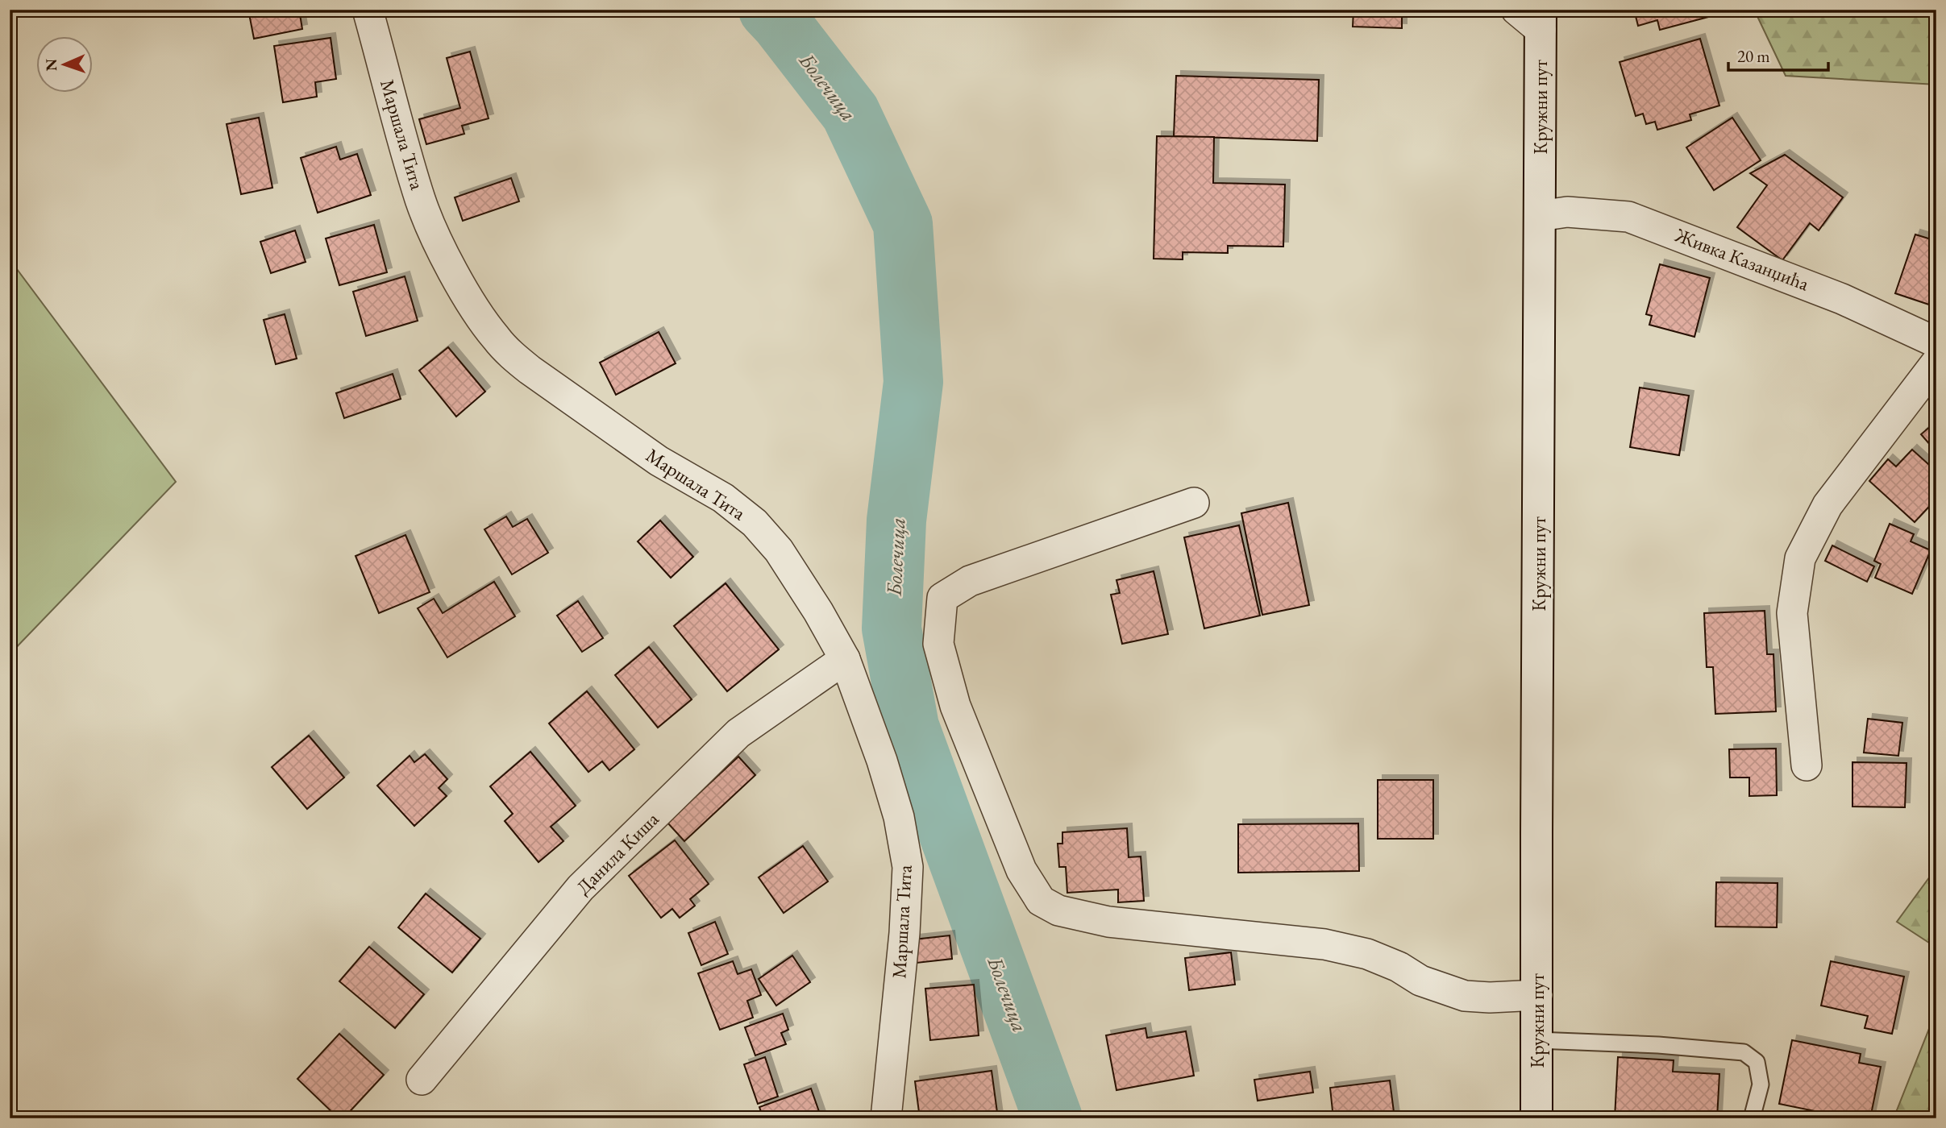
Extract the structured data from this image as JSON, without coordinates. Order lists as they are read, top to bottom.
{
  "streets": {
    "main road": ["Кружни пут"],
    "street": ["Маршала Тита", "Живка Казанџића", "Данила Киша"]
  },
  "crossings": [
    ["Кружни пут", "Живка Казанџића"],
    ["Маршала Тита", "Данила Киша"]
  ],
  "water": ["Болечица"],
  "scale_bar": "20 m",
  "north": "left"
}
